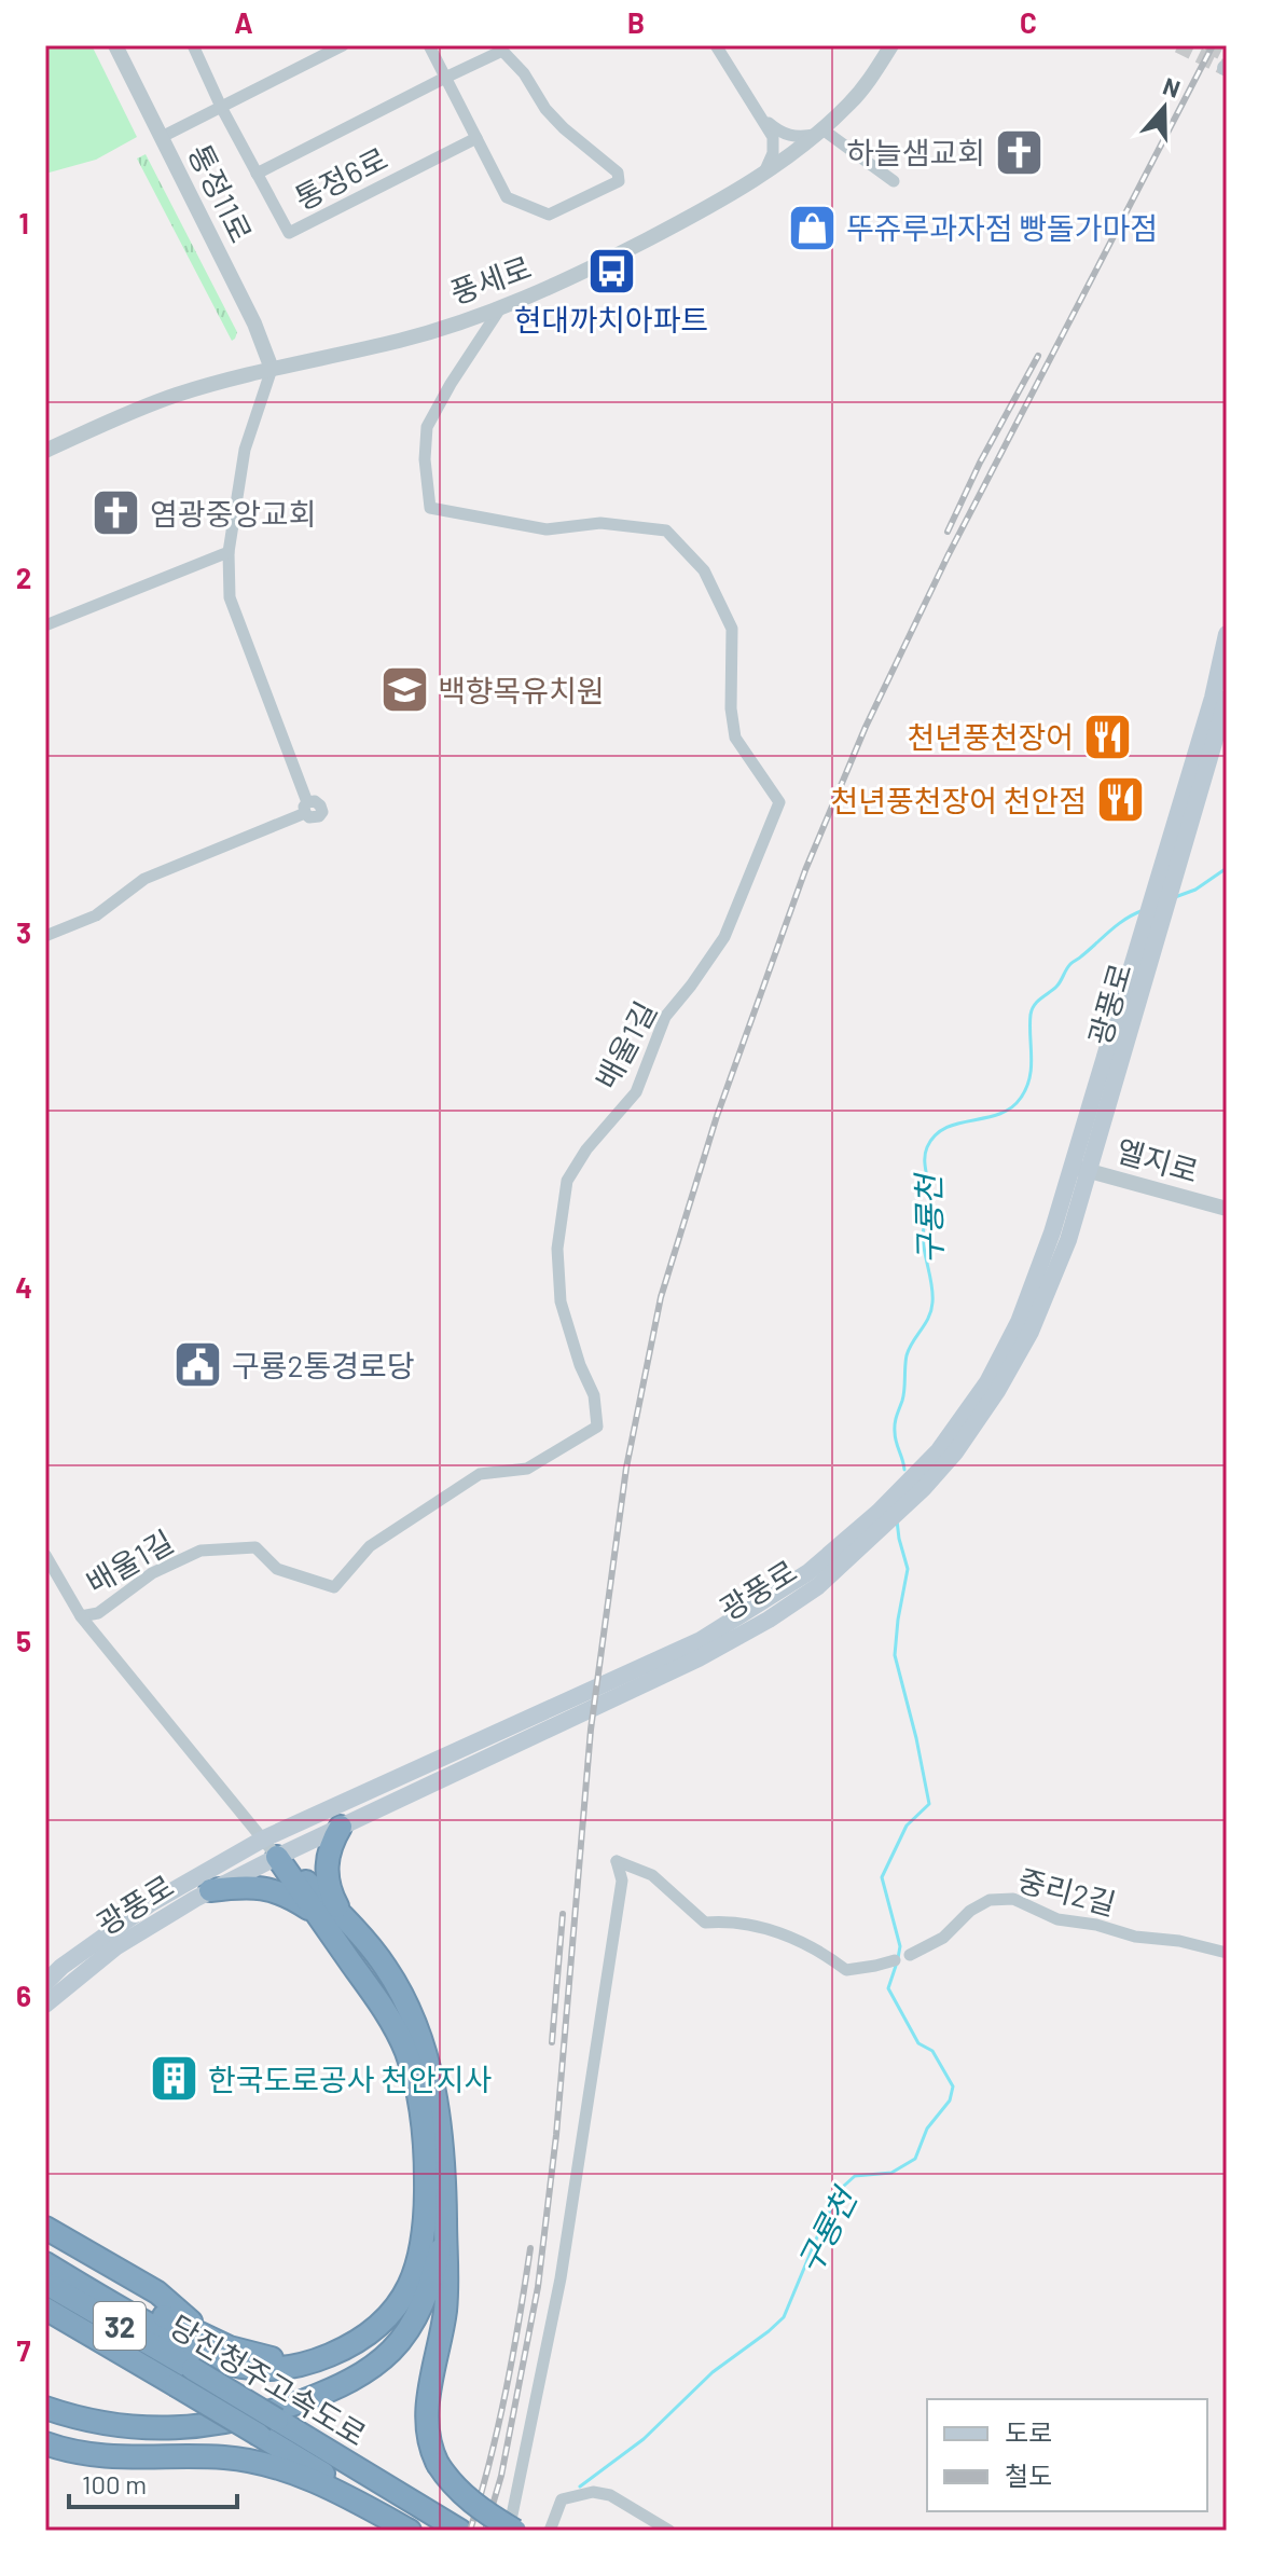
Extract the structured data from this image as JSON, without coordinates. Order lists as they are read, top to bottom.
{
  "streets": {
    "highway": ["32", "당진청주고속도로"],
    "main road": ["광풍로"],
    "street": [
      "통정6로",
      "통정11로",
      "풍세로",
      "배울1길",
      "엘지로",
      "중리2길"
    ]
  },
  "crossings": [
    ["통정11로", "풍세로"],
    ["풍세로", "배울1길"],
    ["광풍로", "배울1길"],
    ["광풍로", "엘지로"]
  ],
  "water": ["구룡천"],
  "places": {
    "church": ["하늘샘교회", "염광중앙교회"],
    "shop": ["뚜쥬루과자점 빵돌가마점"],
    "bus stop": ["현대까치아파트"],
    "school or university": ["백향목유치원"],
    "restaurant": ["천년풍천장어", "천년풍천장어 천안점"],
    "public building": ["구룡2통경로당"],
    "building": ["한국도로공사 천안지사"]
  },
  "legend": ["도로", "철도"],
  "scale_bar": "100 m",
  "north": "top",
  "grid": {
    "columns": ["A", "B", "C"],
    "rows": [
      "1",
      "2",
      "3",
      "4",
      "5",
      "6",
      "7"
    ]
  }
}
